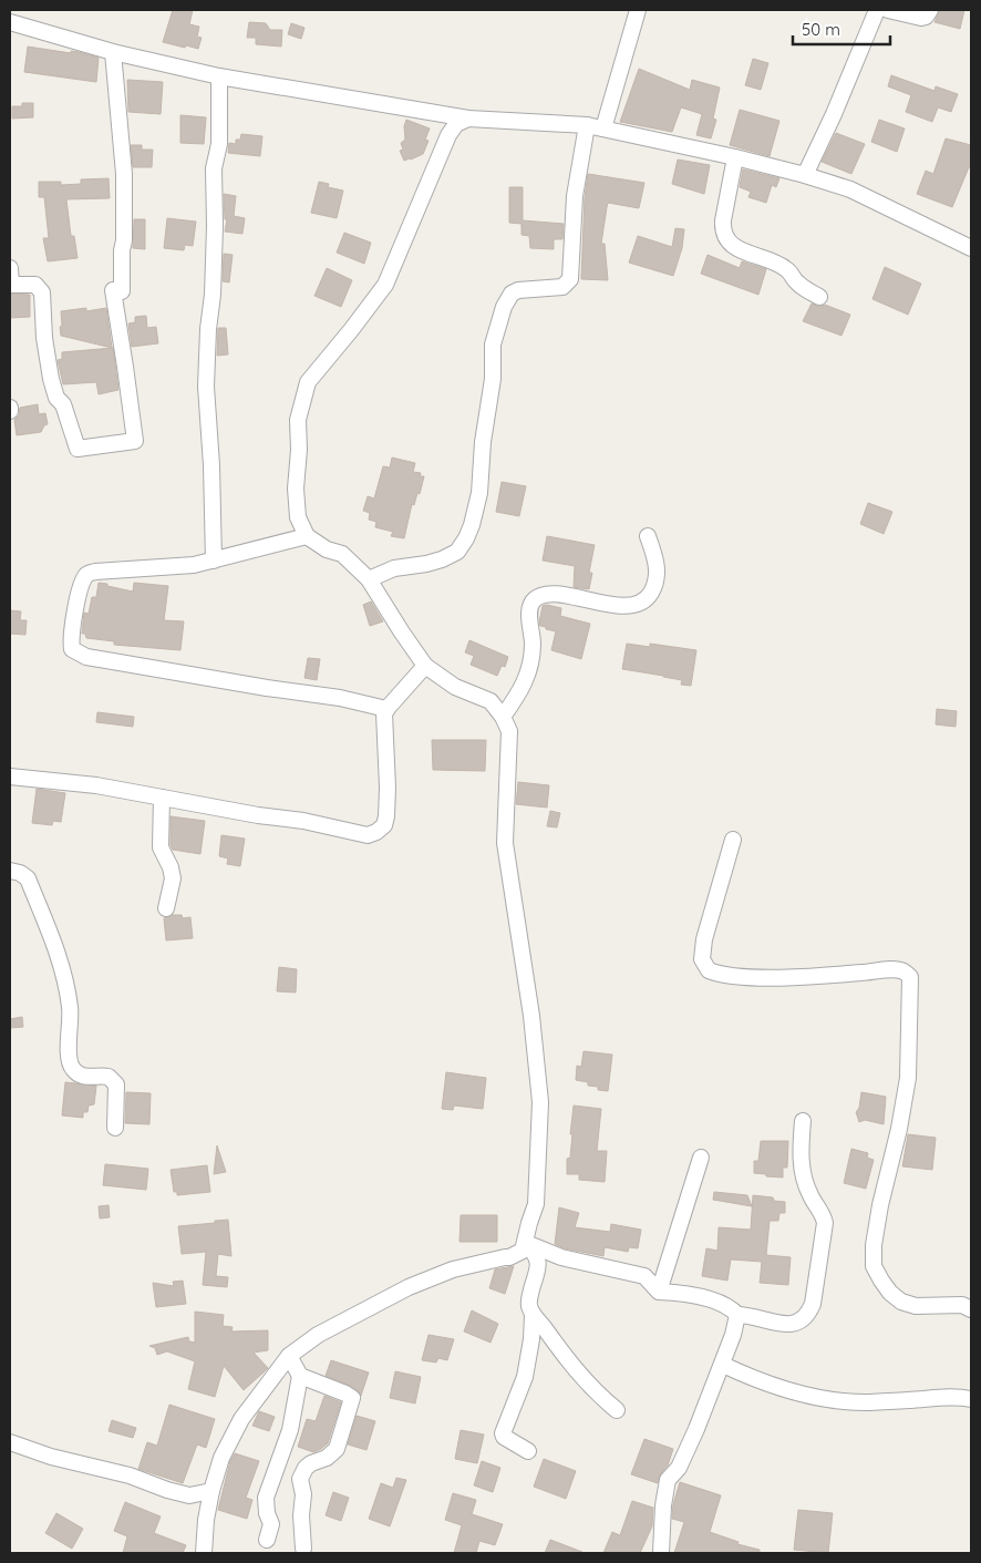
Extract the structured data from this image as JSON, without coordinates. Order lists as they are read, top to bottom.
{
  "scale_bar": "50 m"
}
